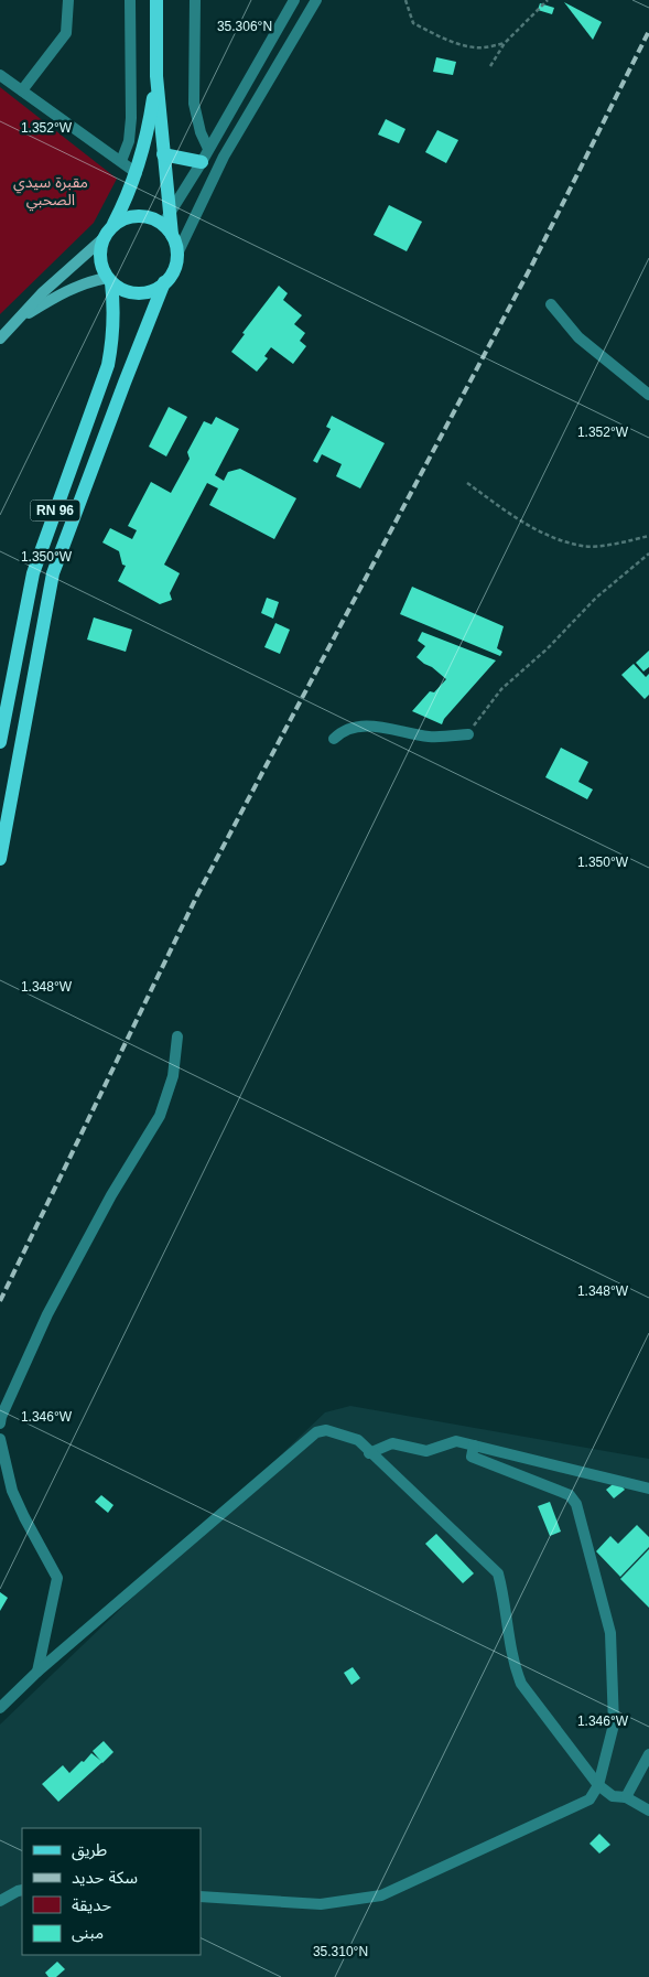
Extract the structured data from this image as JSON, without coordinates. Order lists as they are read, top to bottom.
{
  "streets": {
    "main road": ["RN 96"]
  },
  "parks": ["مقبرة سيدي الصحبي"],
  "legend": [
    "طريق",
    "سكة حديد",
    "حديقة",
    "مبنى"
  ],
  "coordinates": [
    "35.306°N",
    "1.352°W",
    "1.350°W",
    "1.348°W",
    "1.346°W",
    "35.310°N"
  ]
}
